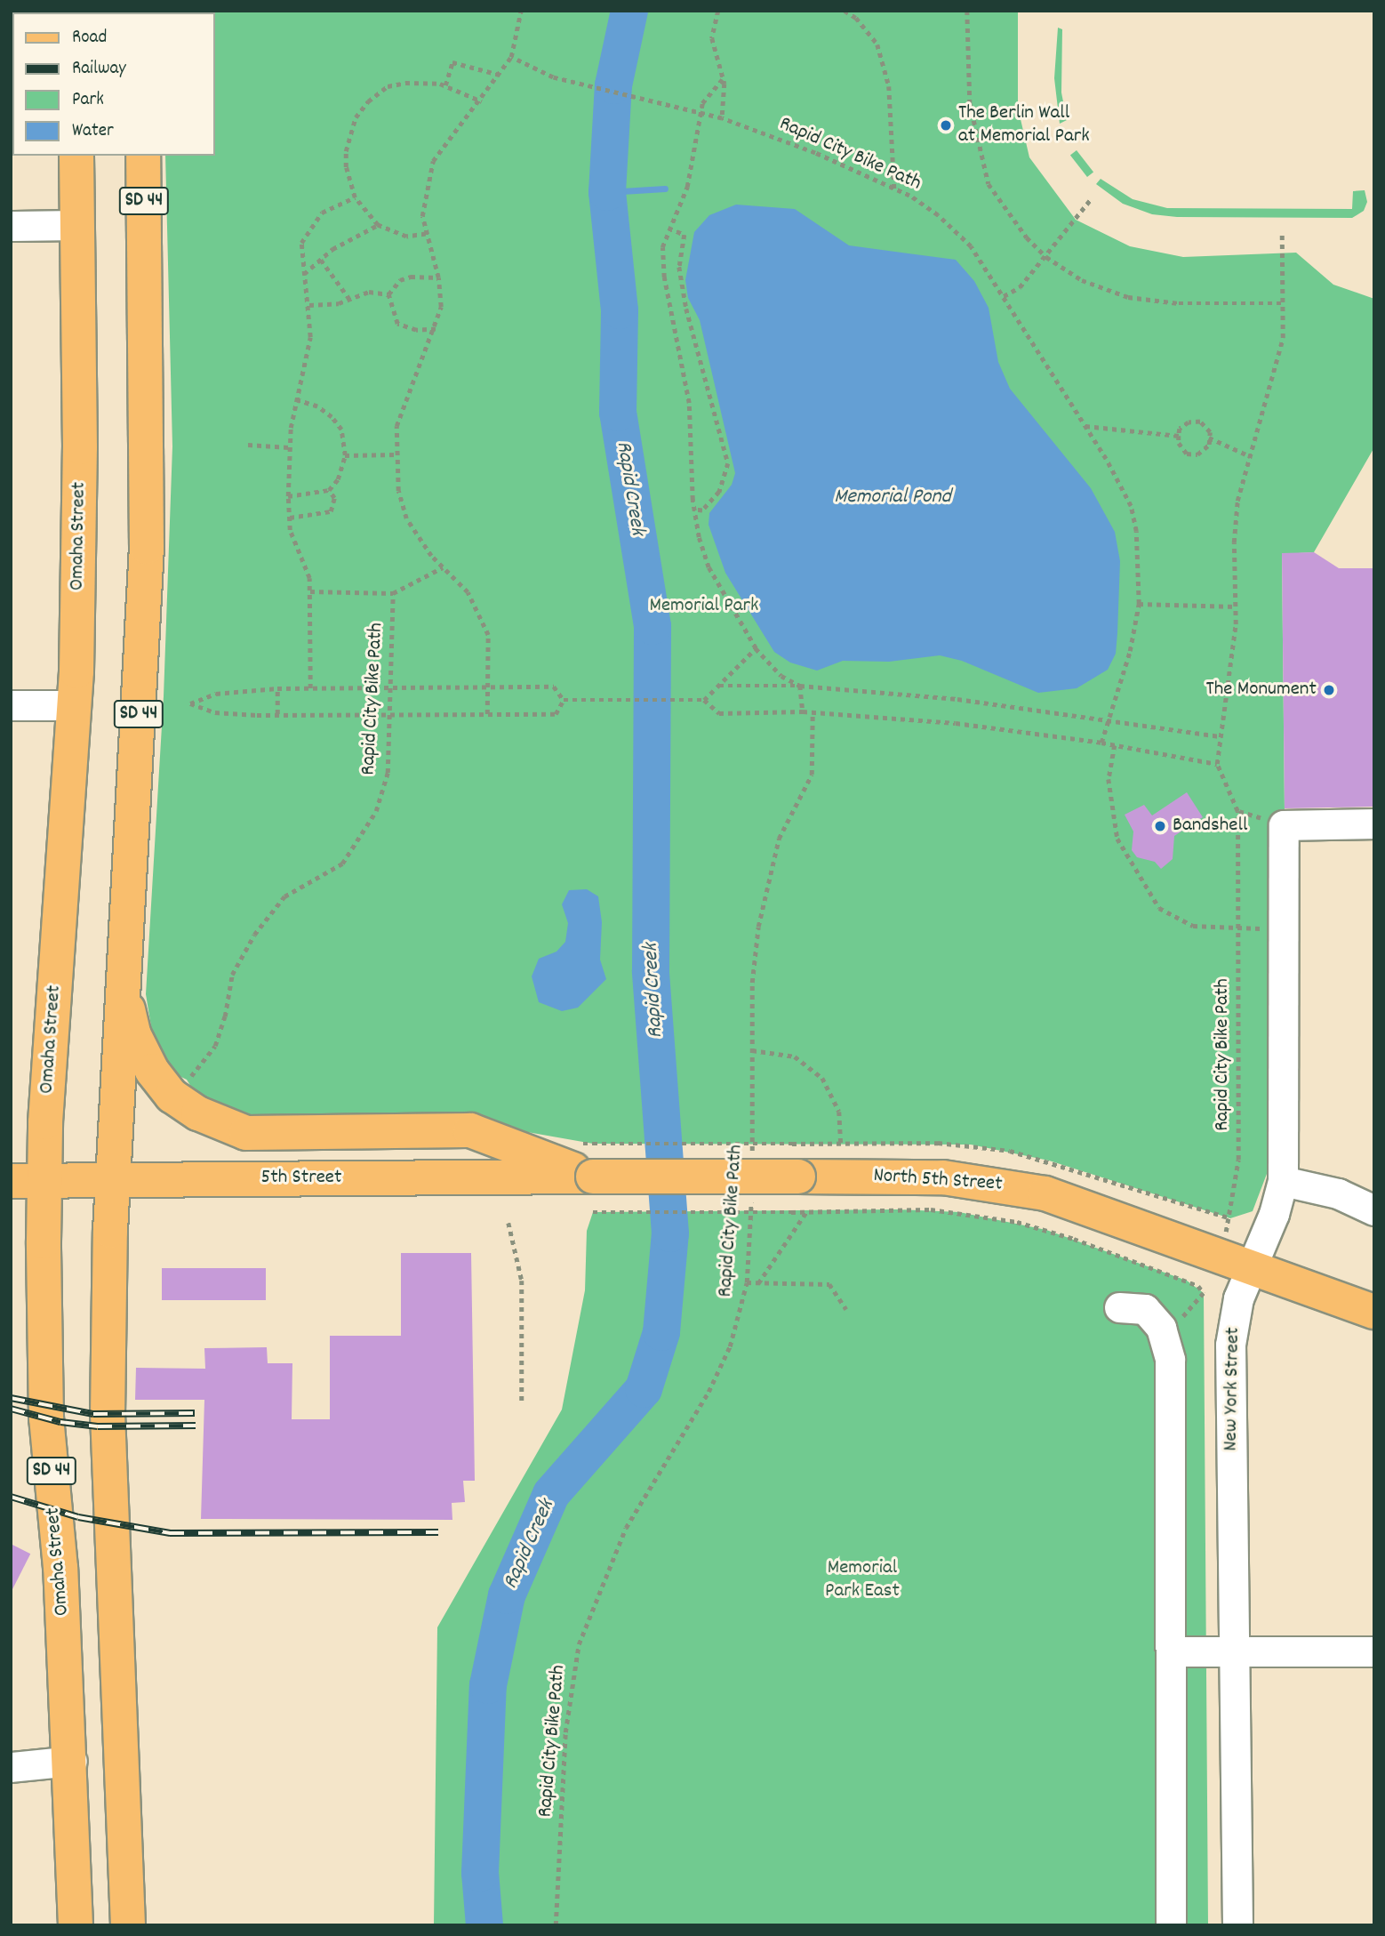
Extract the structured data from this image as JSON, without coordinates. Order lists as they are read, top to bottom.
{
  "streets": {
    "main road": [
      "SD 44",
      "Omaha Street",
      "5th Street",
      "North 5th Street"
    ],
    "street": ["New York Street"],
    "path": ["Rapid City Bike Path"]
  },
  "crossings": [
    ["Rapid City Bike Path", "North 5th Street"],
    ["SD 44", "5th Street"],
    ["Omaha Street", "5th Street"],
    ["5th Street", "North 5th Street"],
    ["North 5th Street", "New York Street"]
  ],
  "water": ["Rapid Creek", "Memorial Pond"],
  "parks": ["Memorial Park", "Memorial Park East"],
  "places": ["The Berlin Wall at Memorial Park", "The Monument", "Bandshell"],
  "legend": [
    "Road",
    "Railway",
    "Park",
    "Water"
  ]
}
